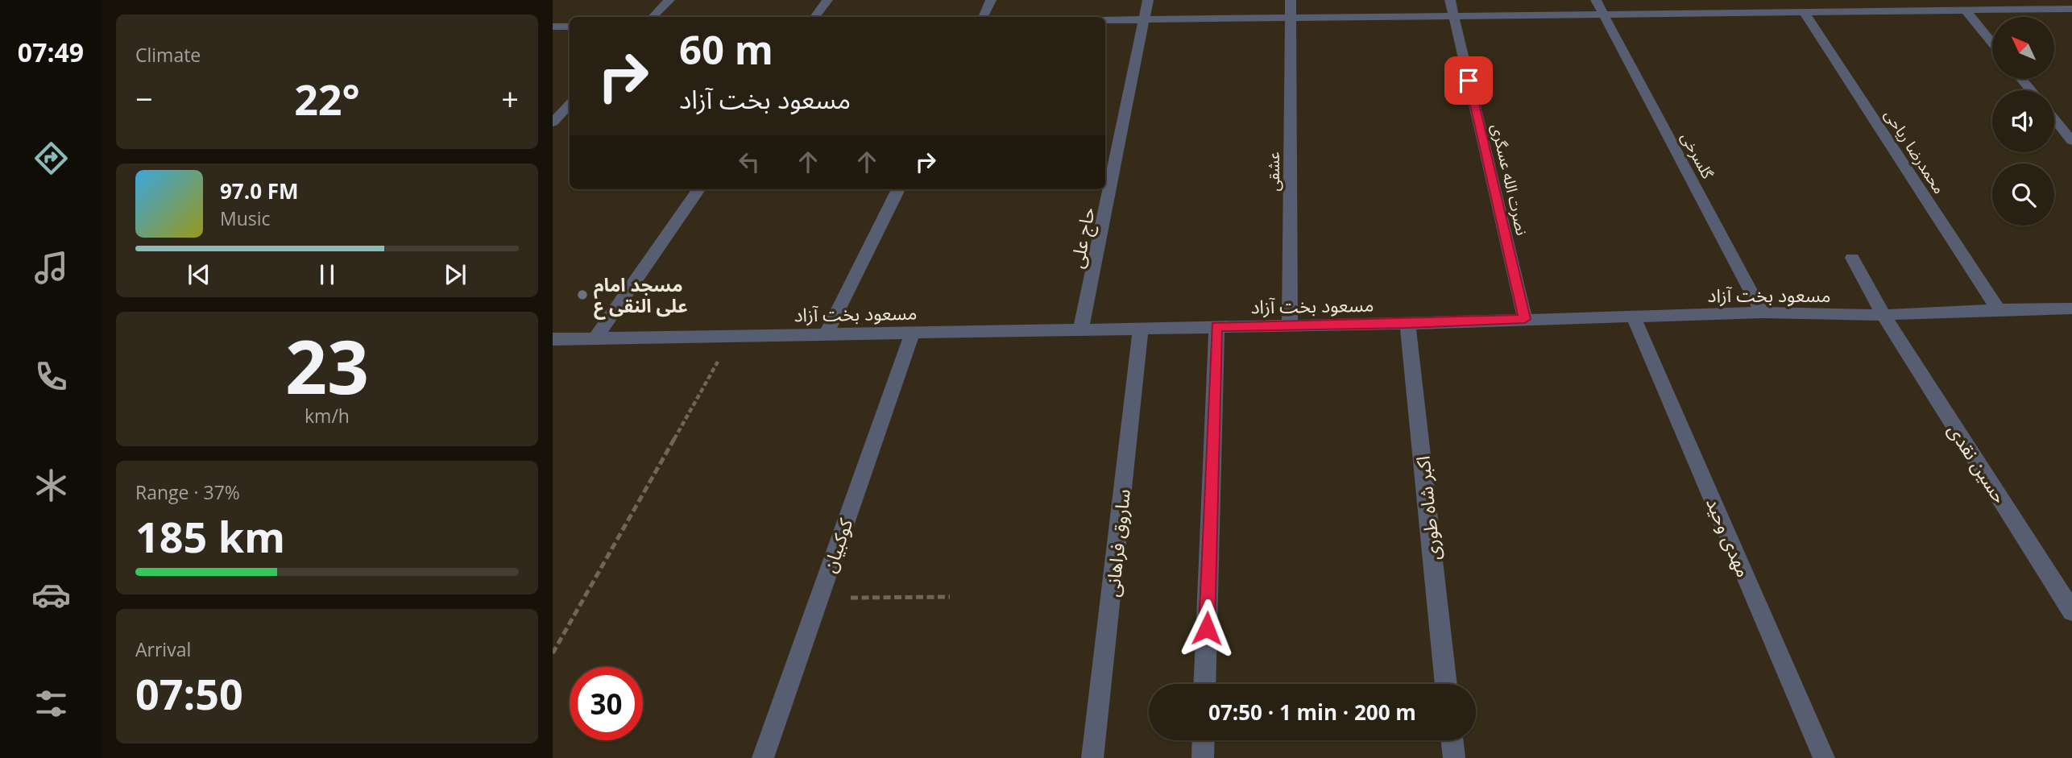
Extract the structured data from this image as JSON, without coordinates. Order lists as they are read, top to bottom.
{
  "streets": {
    "street": [
      "محمدرضا ریاحی",
      "گلسرخی",
      "عشقی",
      "نصرت الله عسگری",
      "حاج علی",
      "مسعود بخت آزاد",
      "حسین نقدی",
      "اکبر شاه طوری",
      "مهدی وحید",
      "ساروق فراهانی",
      "کوکبیان"
    ]
  },
  "crossings": [
    ["محمدرضا ریاحی", "مسعود بخت آزاد"],
    ["گلسرخی", "مسعود بخت آزاد"],
    ["عشقی", "مسعود بخت آزاد"],
    ["نصرت الله عسگری", "مسعود بخت آزاد"],
    ["حاج علی", "مسعود بخت آزاد"],
    ["مسعود بخت آزاد", "حسین نقدی"],
    ["مسعود بخت آزاد", "اکبر شاه طوری"],
    ["مسعود بخت آزاد", "مهدی وحید"],
    ["مسعود بخت آزاد", "ساروق فراهانی"],
    ["مسعود بخت آزاد", "کوکبیان"]
  ],
  "places": ["مسجد امام علی النقی ع"],
  "north": "top left",
  "page": {
    "tabs": "07:49",
    "tile": [
      "Climate",
      ["23", "km/h"],
      ["Range · 37%", "185 km"],
      ["Arrival", "07:50"]
    ],
    "turn": ["60 m", "مسعود بخت آزاد"],
    "heat": ["−", "22°", "+"],
    "song": ["97.0 FM", "Music"],
    "limit": "30",
    "trip": "07:50 · 1 min · 200 m"
  }
}
